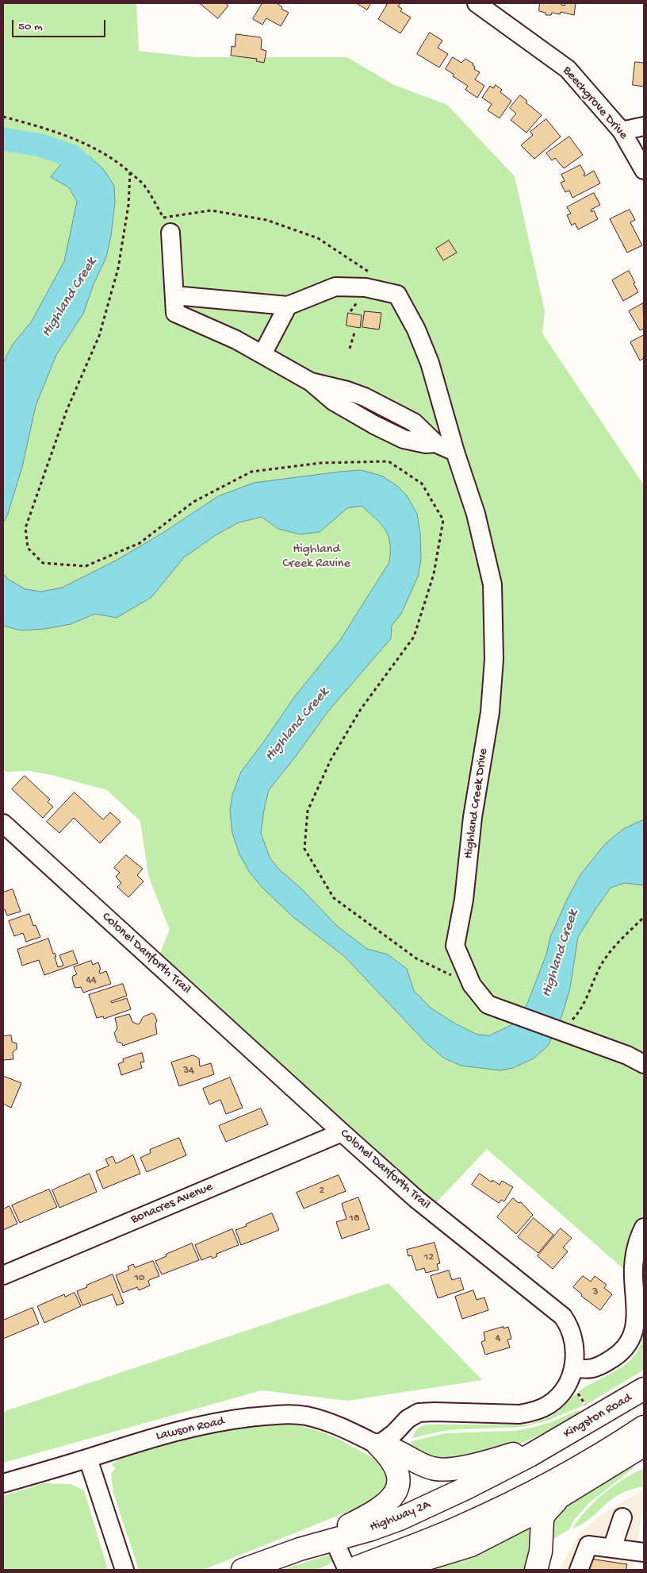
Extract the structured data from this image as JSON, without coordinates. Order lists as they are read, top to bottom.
{
  "streets": {
    "main road": ["Kingston Road", "Highway 2A"],
    "street": [
      "Beechgrove Drive",
      "Highland Creek Drive",
      "Colonel Danforth Trail",
      "Bonacres Avenue",
      "Lawson Road"
    ]
  },
  "crossings": [
    ["Colonel Danforth Trail", "Bonacres Avenue"],
    ["Colonel Danforth Trail", "Lawson Road"],
    ["Kingston Road", "Highway 2A"]
  ],
  "water": ["Highland Creek"],
  "parks": ["Highland Creek Ravine"],
  "house_numbers": [
    "44",
    "34",
    "2",
    "18",
    "12",
    "10",
    "3",
    "4"
  ],
  "scale_bar": "50 m"
}
